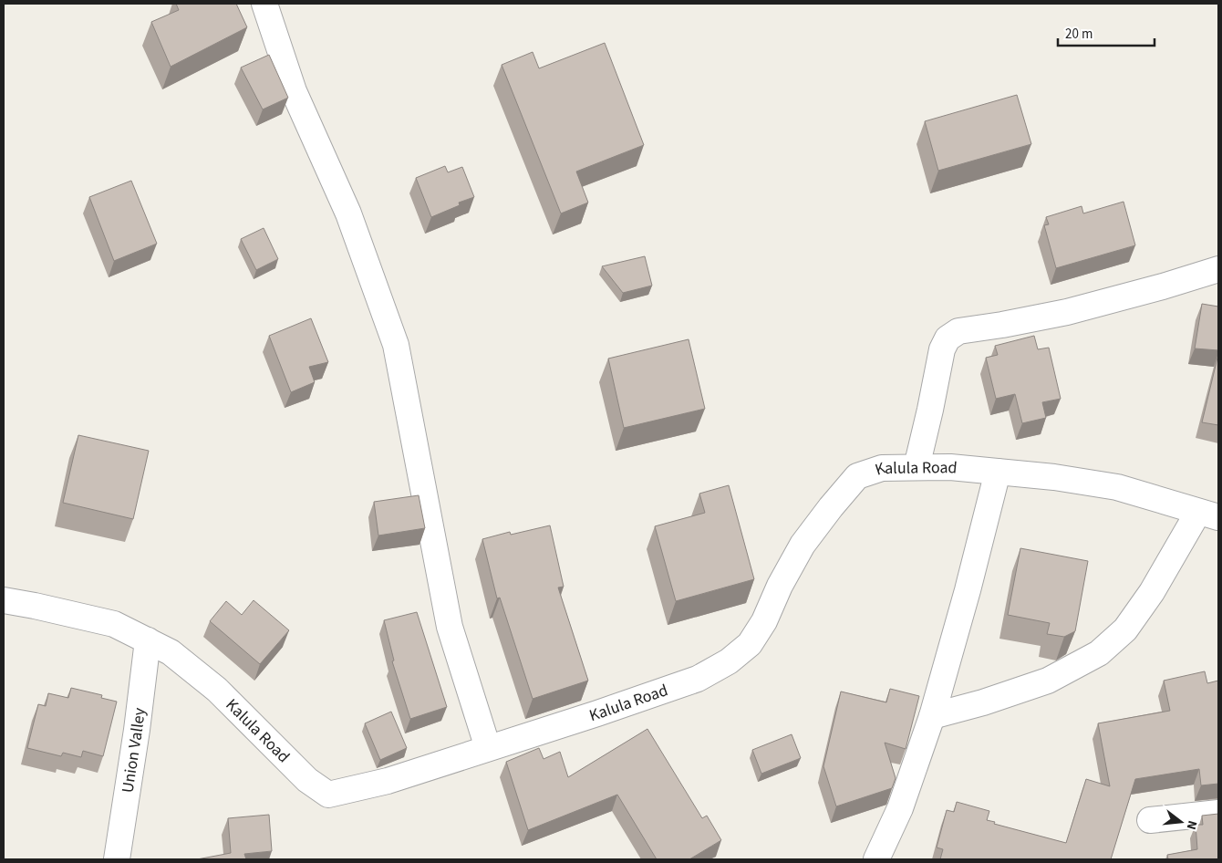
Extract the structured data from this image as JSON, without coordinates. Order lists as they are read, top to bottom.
{
  "streets": {
    "street": ["Kalula Road", "Union Valley"]
  },
  "crossings": [
    ["Kalula Road", "Union Valley"]
  ],
  "scale_bar": "20 m",
  "north": "right"
}
